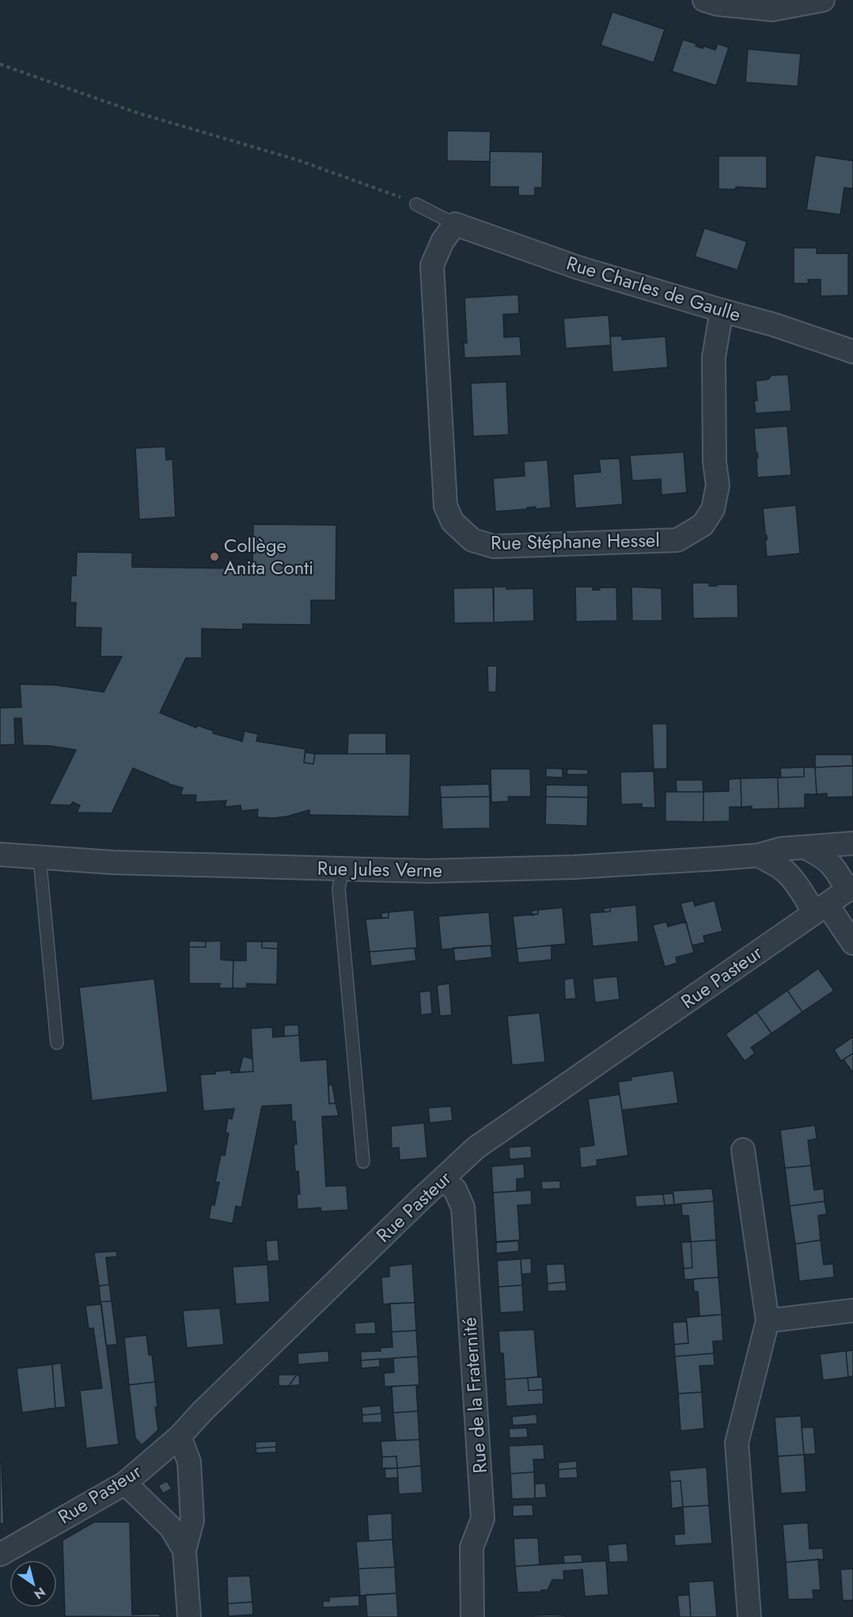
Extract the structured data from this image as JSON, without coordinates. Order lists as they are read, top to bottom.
{
  "streets": {
    "street": [
      "Rue Charles de Gaulle",
      "Rue Stéphane Hessel",
      "Rue Jules Verne",
      "Rue Pasteur",
      "Rue de la Fraternité"
    ]
  },
  "crossings": [
    ["Rue Charles de Gaulle", "Rue Stéphane Hessel"],
    ["Rue Pasteur", "Rue de la Fraternité"]
  ],
  "places": ["Collège Anita Conti"],
  "north": "bottom right"
}
